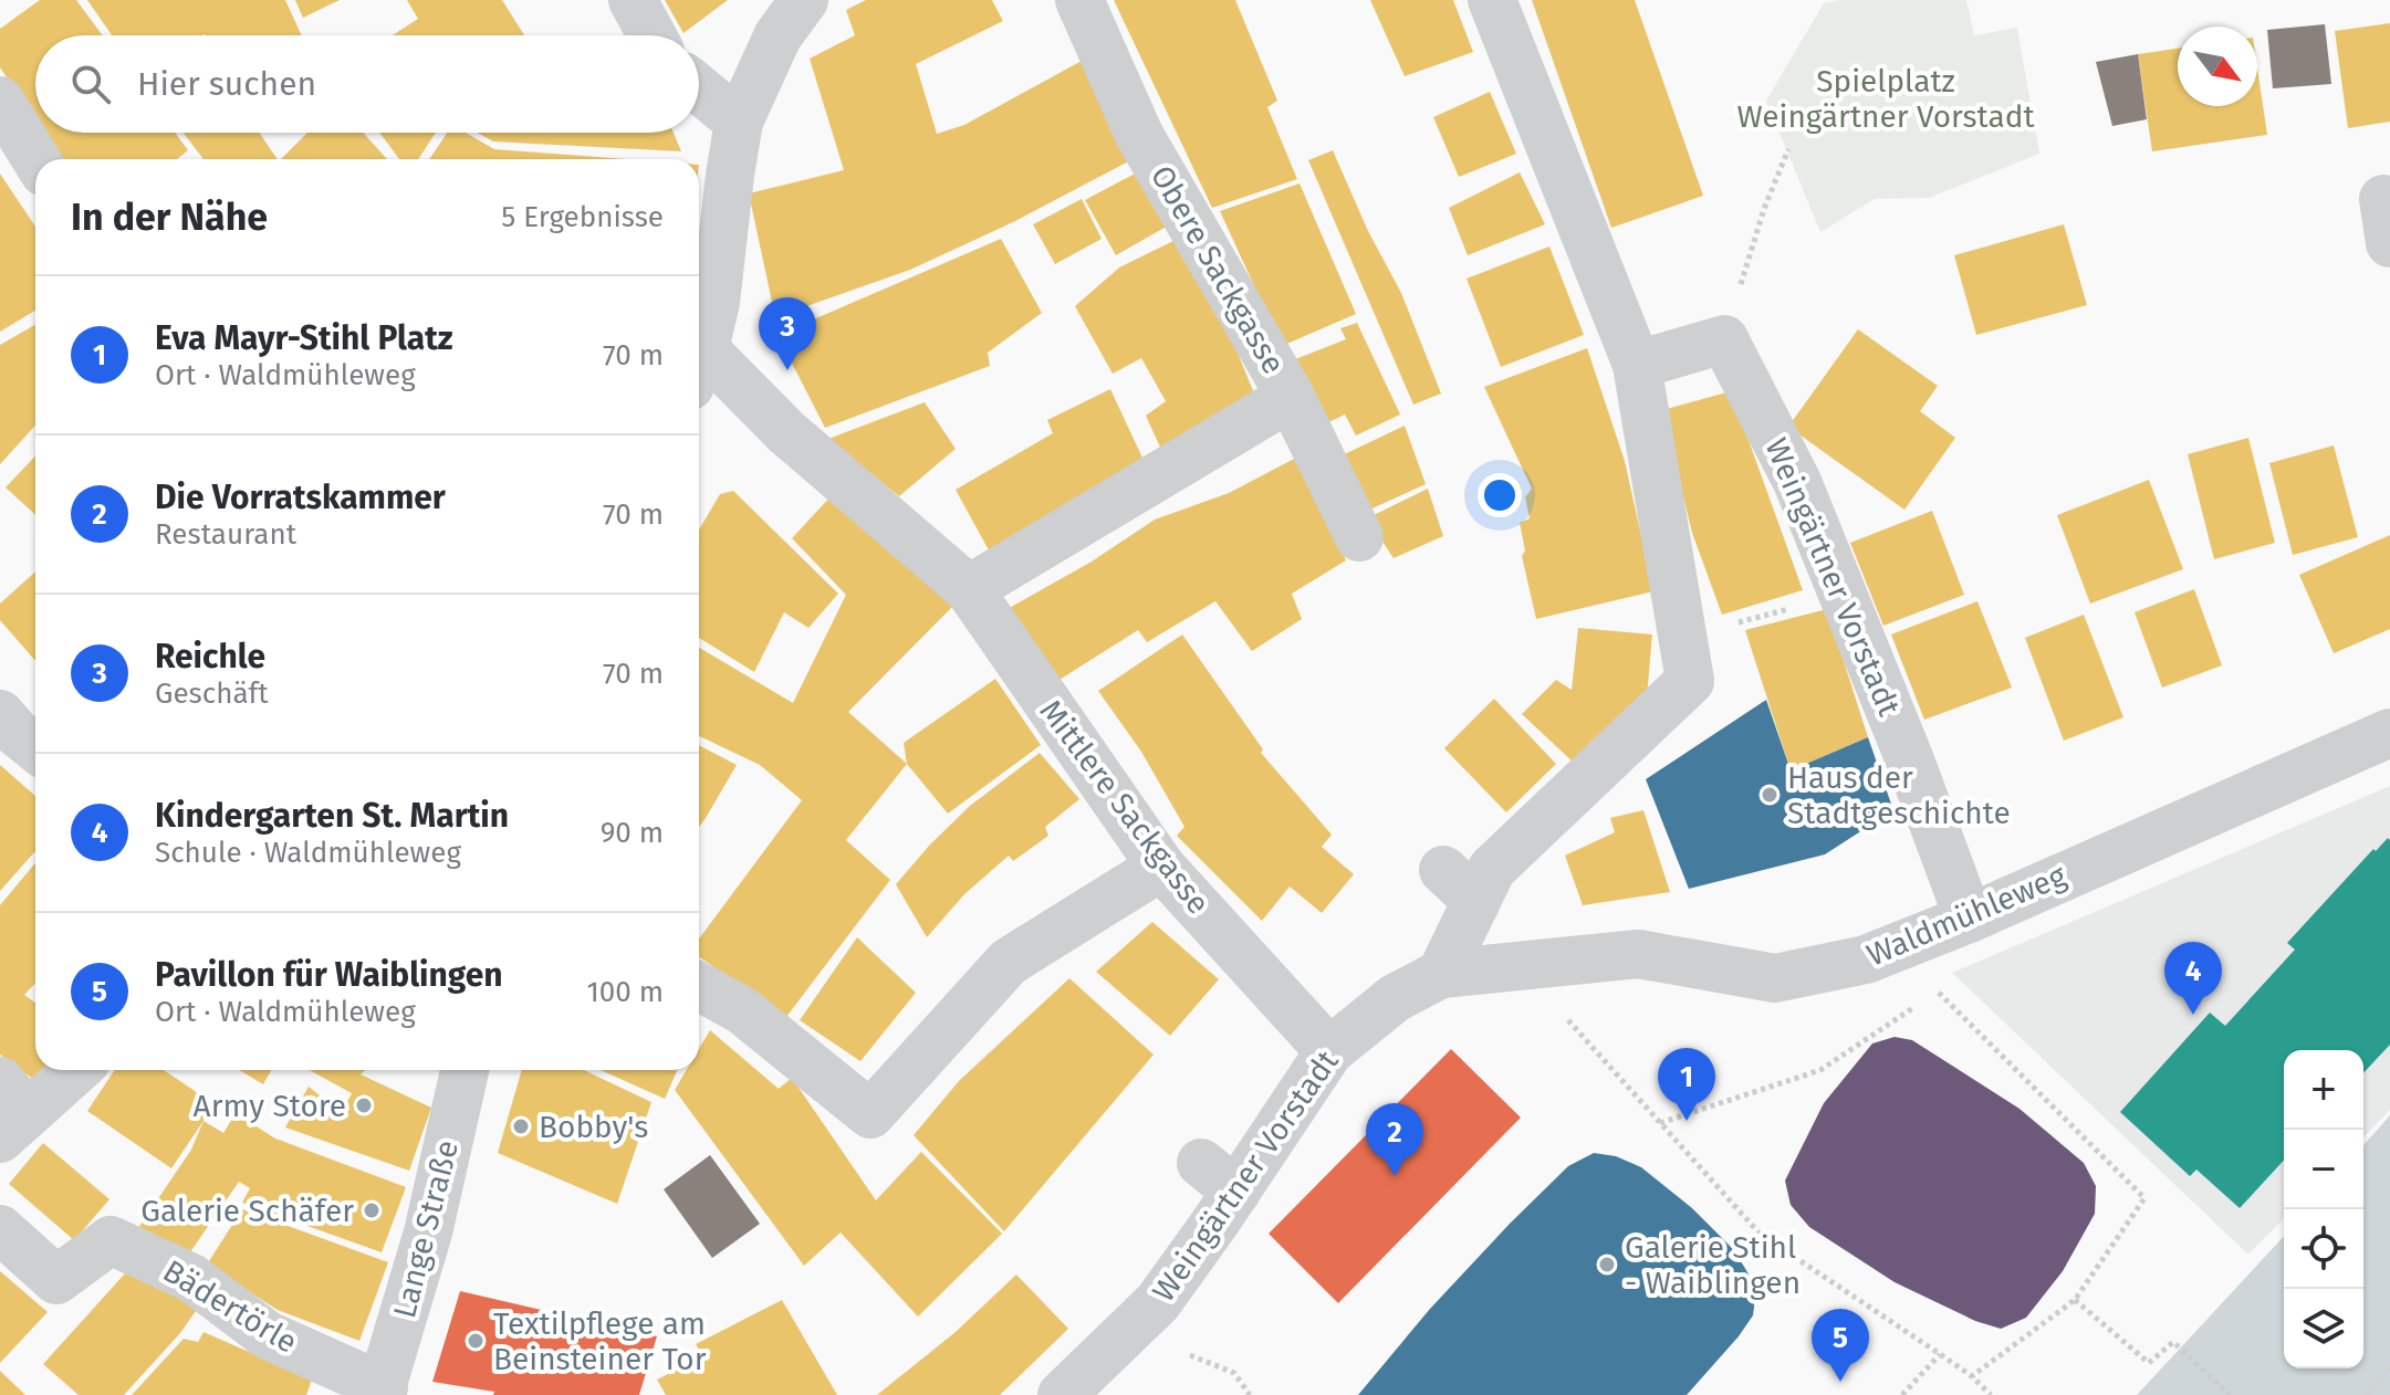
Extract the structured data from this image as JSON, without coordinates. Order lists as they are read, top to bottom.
{
  "streets": {
    "street": [
      "Obere Sackgasse",
      "Weingärtner Vorstadt",
      "Mittlere Sackgasse",
      "Waldmühleweg",
      "Lange Straße",
      "Bädertörle"
    ]
  },
  "crossings": [
    ["Weingärtner Vorstadt", "Mittlere Sackgasse"],
    ["Weingärtner Vorstadt", "Waldmühleweg"],
    ["Lange Straße", "Bädertörle"]
  ],
  "parks": ["Spielplatz Weingärtner Vorstadt"],
  "places": [
    "Haus der Stadtgeschichte",
    "Army Store",
    "Bobby's",
    "Galerie Schäfer",
    "Galerie Stihl - Waiblingen",
    "Textilpflege am Beinsteiner Tor"
  ],
  "north": "bottom right",
  "page": {
    "search": "Hier suchen",
    "heading": ["In der Nähe", "5 Ergebnisse"],
    "list": [
      {
        "mark": "1",
        "name": "Eva Mayr-Stihl Platz",
        "note": "Ort · Waldmühleweg",
        "value": "70 m"
      },
      {
        "mark": "2",
        "name": "Die Vorratskammer",
        "note": "Restaurant",
        "value": "70 m"
      },
      {
        "mark": "3",
        "name": "Reichle",
        "note": "Geschäft",
        "value": "70 m"
      },
      {
        "mark": "4",
        "name": "Kindergarten St. Martin",
        "note": "Schule · Waldmühleweg",
        "value": "90 m"
      },
      {
        "mark": "5",
        "name": "Pavillon für Waiblingen",
        "note": "Ort · Waldmühleweg",
        "value": "100 m"
      }
    ],
    "pins": [
      "3",
      "4",
      "1",
      "2",
      "5"
    ],
    "map_buttons": ["+", "−"]
  }
}
